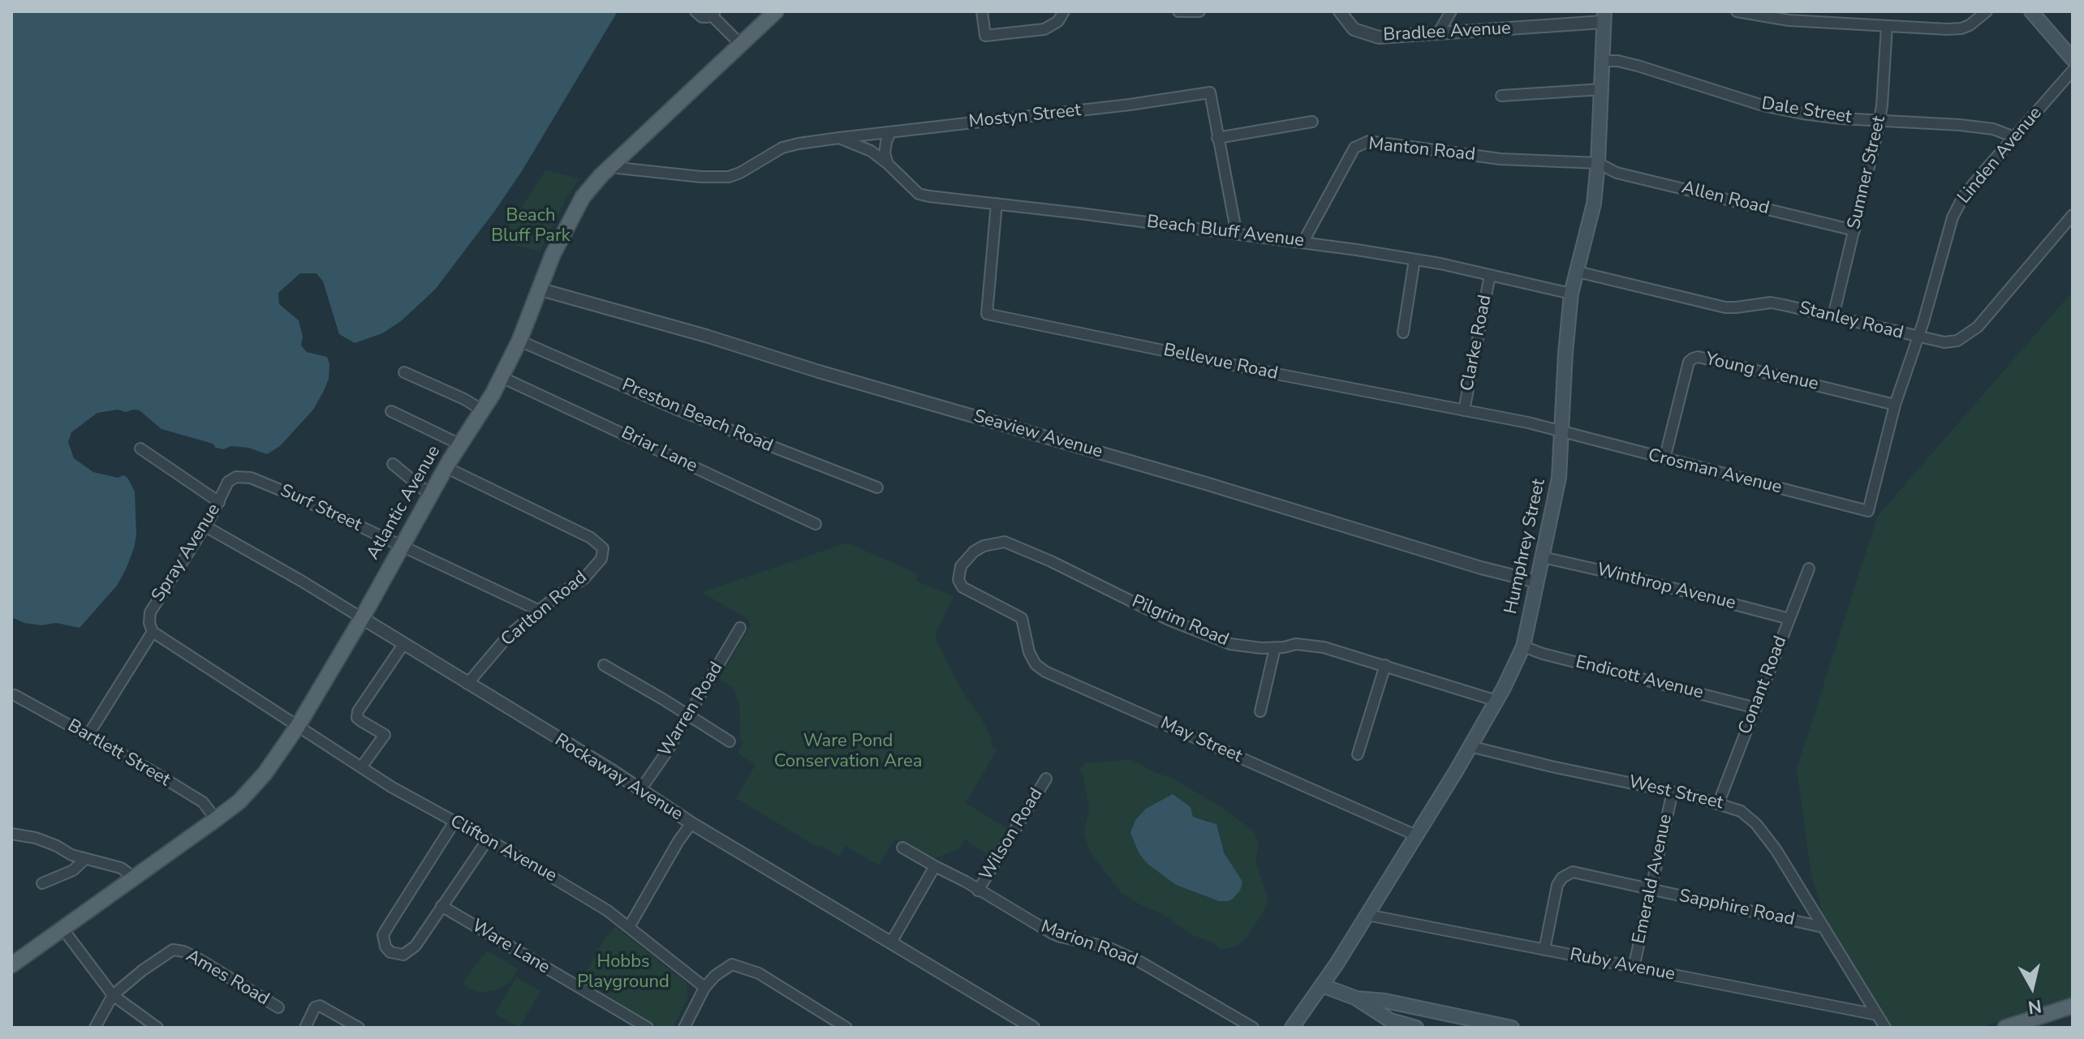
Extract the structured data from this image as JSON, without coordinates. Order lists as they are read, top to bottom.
{
  "streets": {
    "main road": ["Atlantic Avenue", "Humphrey Street"],
    "street": [
      "Bradlee Avenue",
      "Dale Street",
      "Mostyn Street",
      "Manton Road",
      "Linden Avenue",
      "Sumner Street",
      "Allen Road",
      "Beach Bluff Avenue",
      "Stanley Road",
      "Clarke Road",
      "Bellevue Road",
      "Young Avenue",
      "Preston Beach Road",
      "Seaview Avenue",
      "Briar Lane",
      "Crosman Avenue",
      "Surf Street",
      "Spray Avenue",
      "Winthrop Avenue",
      "Carlton Road",
      "Pilgrim Road",
      "Endicott Avenue",
      "Conant Road",
      "Warren Road",
      "May Street",
      "Bartlett Street",
      "Rockaway Avenue",
      "West Street",
      "Wilson Road",
      "Clifton Avenue",
      "Emerald Avenue",
      "Sapphire Road",
      "Marion Road",
      "Ware Lane",
      "Ruby Avenue",
      "Ames Road"
    ]
  },
  "crossings": [
    ["Bradlee Avenue", "Humphrey Street"],
    ["Dale Street", "Linden Avenue"],
    ["Dale Street", "Sumner Street"],
    ["Dale Street", "Humphrey Street"],
    ["Mostyn Street", "Beach Bluff Avenue"],
    ["Manton Road", "Allen Road"],
    ["Manton Road", "Beach Bluff Avenue"],
    ["Manton Road", "Humphrey Street"],
    ["Linden Avenue", "Stanley Road"],
    ["Linden Avenue", "Young Avenue"],
    ["Linden Avenue", "Crosman Avenue"],
    ["Sumner Street", "Allen Road"],
    ["Sumner Street", "Stanley Road"],
    ["Allen Road", "Humphrey Street"],
    ["Beach Bluff Avenue", "Clarke Road"],
    ["Beach Bluff Avenue", "Bellevue Road"],
    ["Beach Bluff Avenue", "Humphrey Street"],
    ["Stanley Road", "Humphrey Street"],
    ["Clarke Road", "Bellevue Road"],
    ["Bellevue Road", "Crosman Avenue"],
    ["Bellevue Road", "Humphrey Street"],
    ["Young Avenue", "Crosman Avenue"],
    ["Preston Beach Road", "Atlantic Avenue"],
    ["Seaview Avenue", "Atlantic Avenue"],
    ["Seaview Avenue", "Humphrey Street"],
    ["Briar Lane", "Atlantic Avenue"],
    ["Crosman Avenue", "Humphrey Street"],
    ["Atlantic Avenue", "Surf Street"],
    ["Atlantic Avenue", "Carlton Road"],
    ["Atlantic Avenue", "Bartlett Street"],
    ["Atlantic Avenue", "Rockaway Avenue"],
    ["Atlantic Avenue", "Clifton Avenue"],
    ["Surf Street", "Spray Avenue"],
    ["Surf Street", "Carlton Road"],
    ["Humphrey Street", "Winthrop Avenue"],
    ["Humphrey Street", "Pilgrim Road"],
    ["Humphrey Street", "Endicott Avenue"],
    ["Humphrey Street", "May Street"],
    ["Humphrey Street", "West Street"],
    ["Humphrey Street", "Ruby Avenue"],
    ["Spray Avenue", "Bartlett Street"],
    ["Spray Avenue", "Rockaway Avenue"],
    ["Spray Avenue", "Clifton Avenue"],
    ["Winthrop Avenue", "Conant Road"],
    ["Carlton Road", "Rockaway Avenue"],
    ["Pilgrim Road", "May Street"],
    ["Endicott Avenue", "Conant Road"],
    ["Conant Road", "West Street"],
    ["Warren Road", "Rockaway Avenue"],
    ["West Street", "Emerald Avenue"],
    ["West Street", "Sapphire Road"],
    ["West Street", "Ruby Avenue"],
    ["Wilson Road", "Marion Road"],
    ["Emerald Avenue", "Sapphire Road"],
    ["Emerald Avenue", "Ruby Avenue"],
    ["Sapphire Road", "Ruby Avenue"]
  ],
  "parks": ["Beach Bluff Park", "Ware Pond Conservation Area", "Hobbs Playground"],
  "north": "bottom"
}
